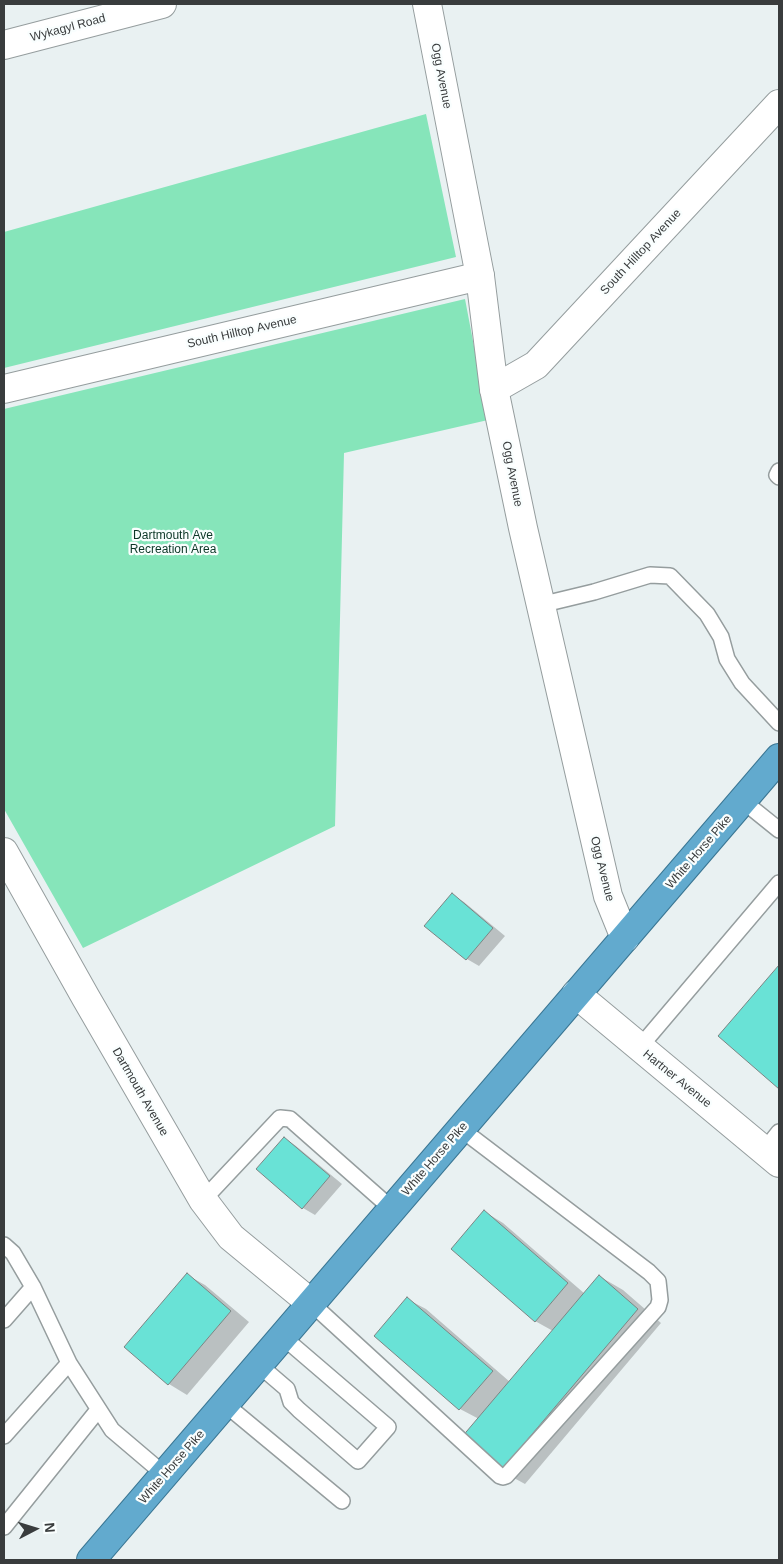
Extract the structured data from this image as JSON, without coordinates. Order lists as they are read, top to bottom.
{
  "streets": {
    "highway": ["White Horse Pike"],
    "street": [
      "Wykagyl Road",
      "Ogg Avenue",
      "South Hilltop Avenue",
      "Hartner Avenue",
      "Dartmouth Avenue"
    ]
  },
  "crossings": [
    ["Ogg Avenue", "South Hilltop Avenue"],
    ["Ogg Avenue", "White Horse Pike"],
    ["White Horse Pike", "Hartner Avenue"],
    ["White Horse Pike", "Dartmouth Avenue"]
  ],
  "parks": ["Dartmouth Ave Recreation Area"],
  "north": "right"
}
